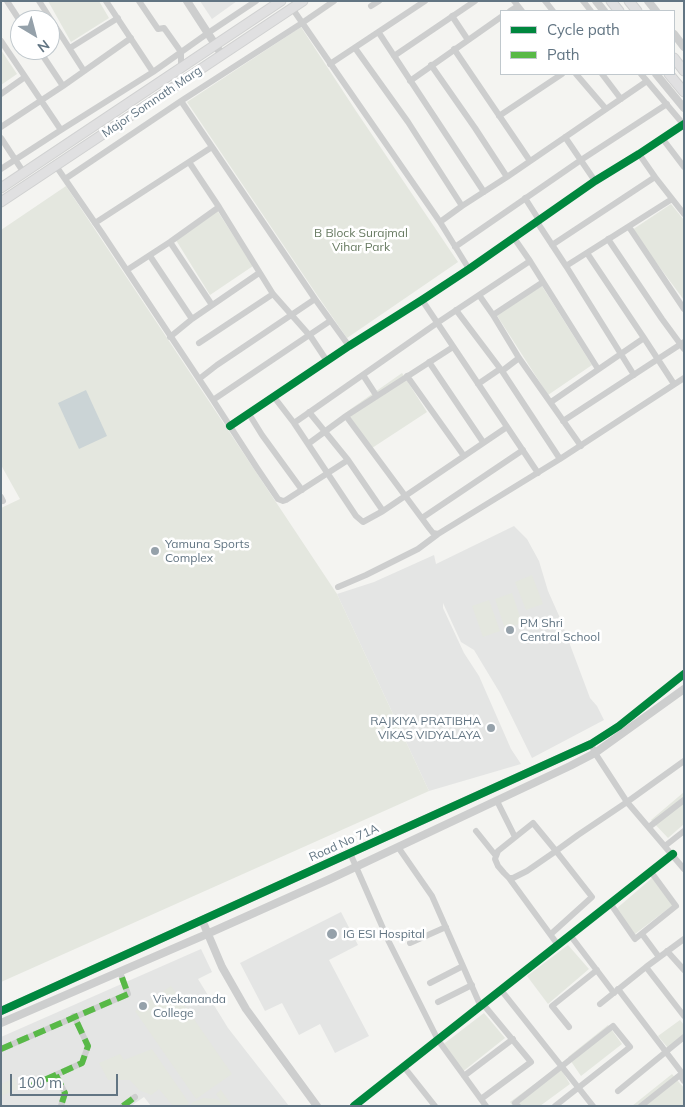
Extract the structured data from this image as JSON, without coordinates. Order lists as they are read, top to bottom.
{
  "streets": {
    "main road": ["Major Somnath Marg"],
    "street": ["Road No 71A"]
  },
  "parks": ["B Block Surajmal Vihar Park"],
  "places": [
    "Yamuna Sports Complex",
    "PM Shri Central School",
    "RAJKIYA PRATIBHA VIKAS VIDYALAYA",
    "IG ESI Hospital",
    "Vivekananda College"
  ],
  "legend": ["Cycle path", "Path"],
  "scale_bar": "100 m",
  "north": "bottom right"
}
